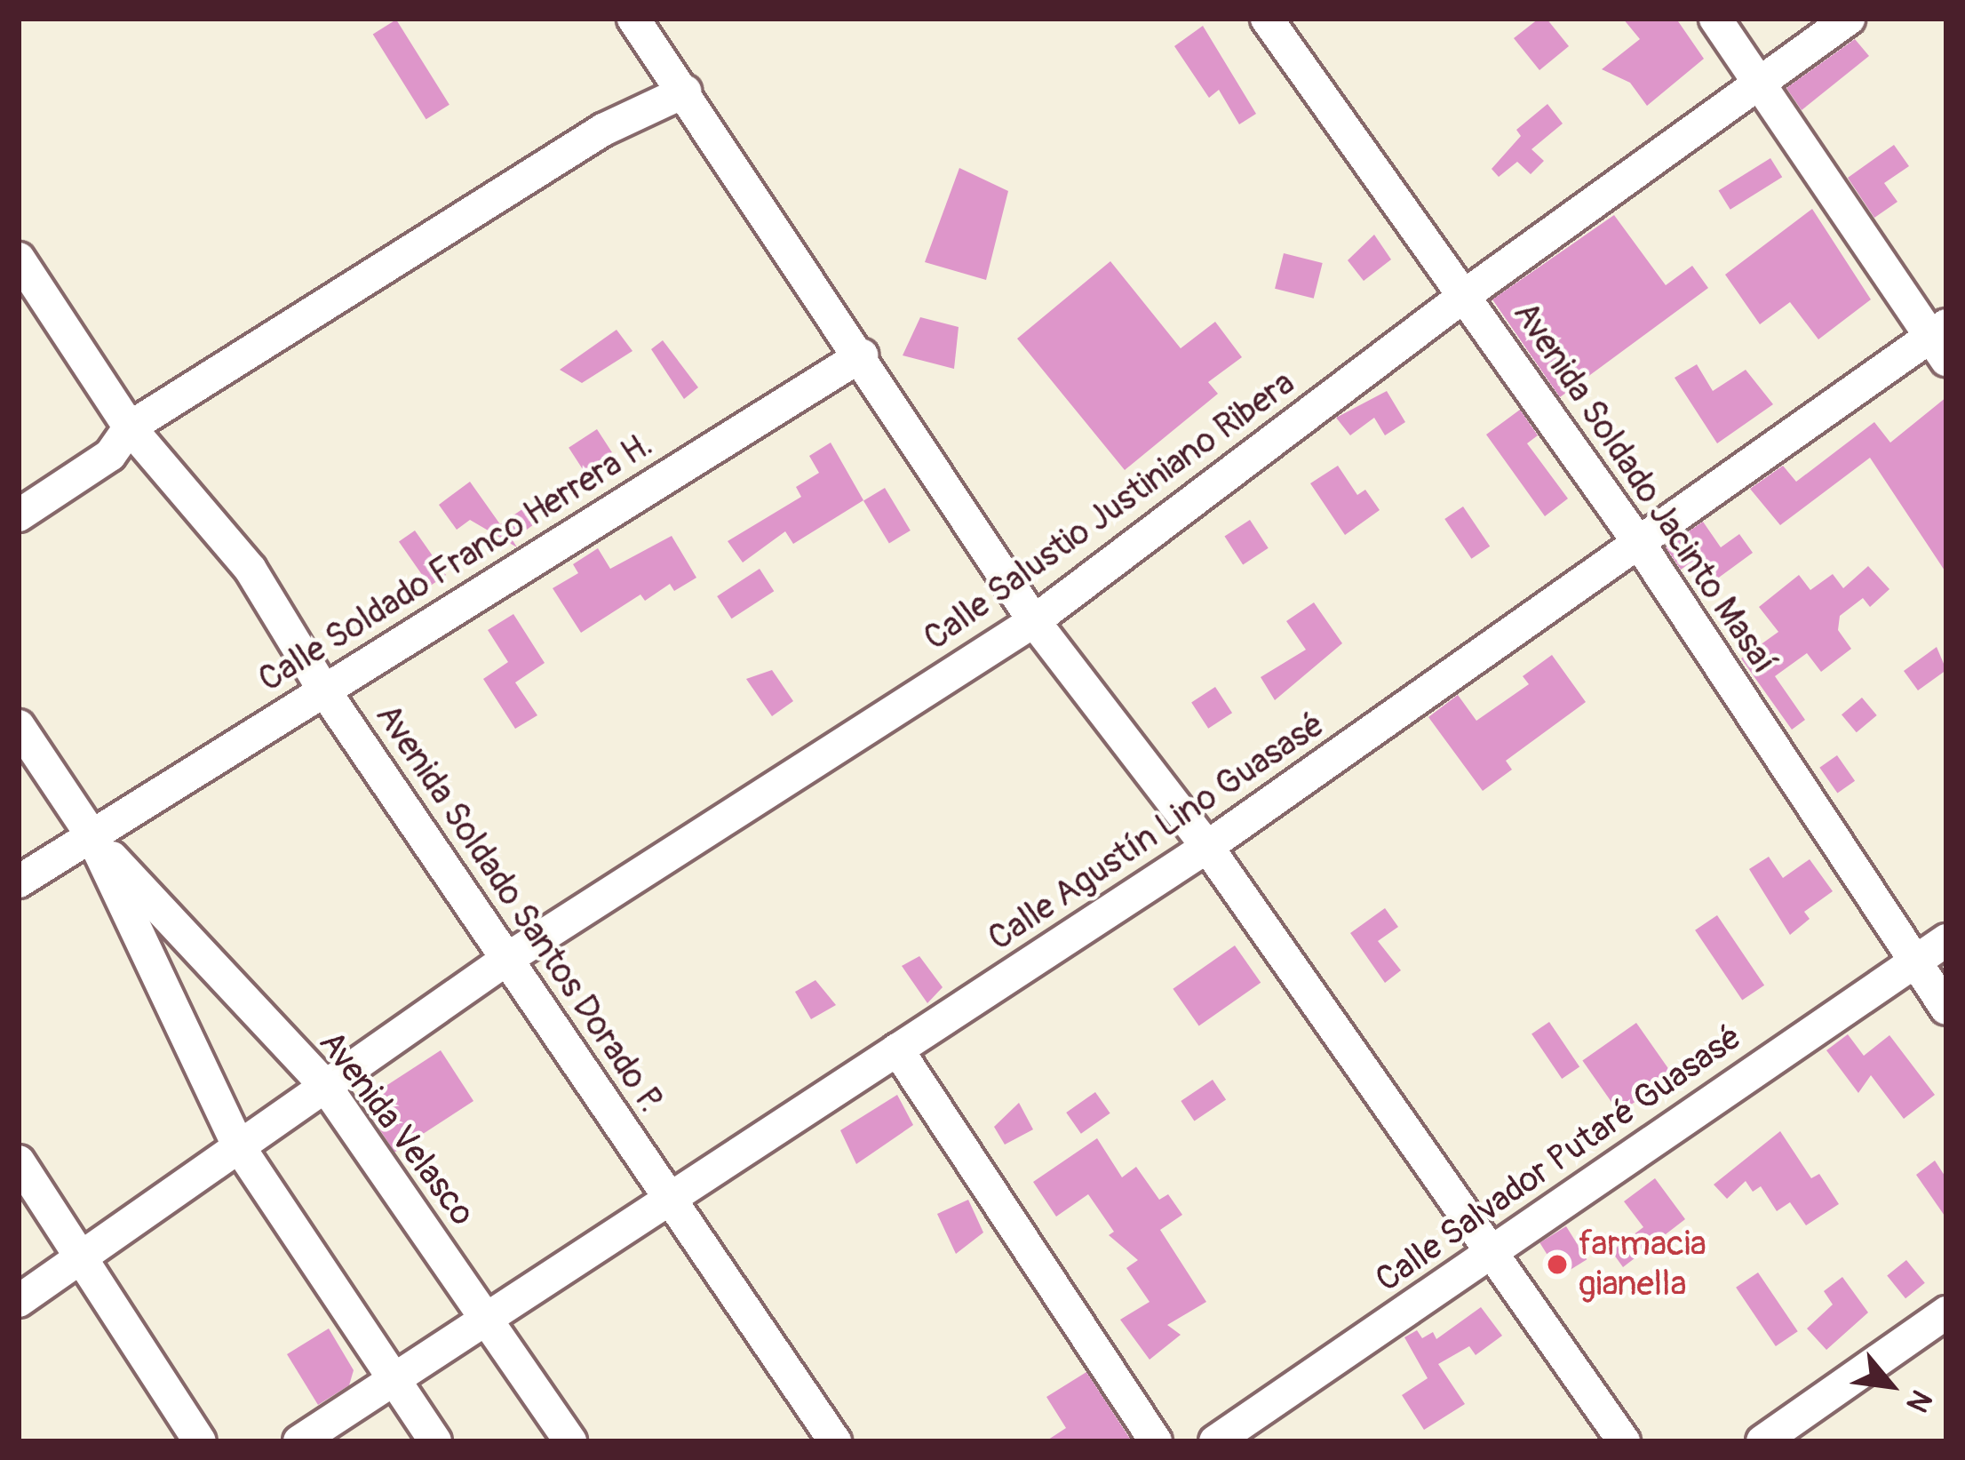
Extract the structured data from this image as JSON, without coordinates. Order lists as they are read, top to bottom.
{
  "streets": {
    "street": [
      "Avenida Soldado Jacinto Masaí",
      "Calle Salustio Justiniano Ribera",
      "Calle Soldado Franco Herrera H.",
      "Calle Agustín Lino Guasasé",
      "Avenida Soldado Santos Dorado P.",
      "Avenida Velasco",
      "Calle Salvador Putaré Guasasé"
    ]
  },
  "crossings": [
    ["Avenida Soldado Jacinto Masaí", "Calle Salustio Justiniano Ribera"],
    ["Avenida Soldado Jacinto Masaí", "Calle Agustín Lino Guasasé"],
    ["Avenida Soldado Jacinto Masaí", "Calle Salvador Putaré Guasasé"],
    ["Calle Salustio Justiniano Ribera", "Avenida Soldado Santos Dorado P."],
    ["Calle Salustio Justiniano Ribera", "Avenida Velasco"],
    ["Calle Soldado Franco Herrera H.", "Avenida Soldado Santos Dorado P."],
    ["Calle Soldado Franco Herrera H.", "Avenida Velasco"],
    ["Calle Agustín Lino Guasasé", "Avenida Soldado Santos Dorado P."],
    ["Calle Agustín Lino Guasasé", "Avenida Velasco"]
  ],
  "places": ["farmacia gianella"],
  "north": "bottom right"
}
